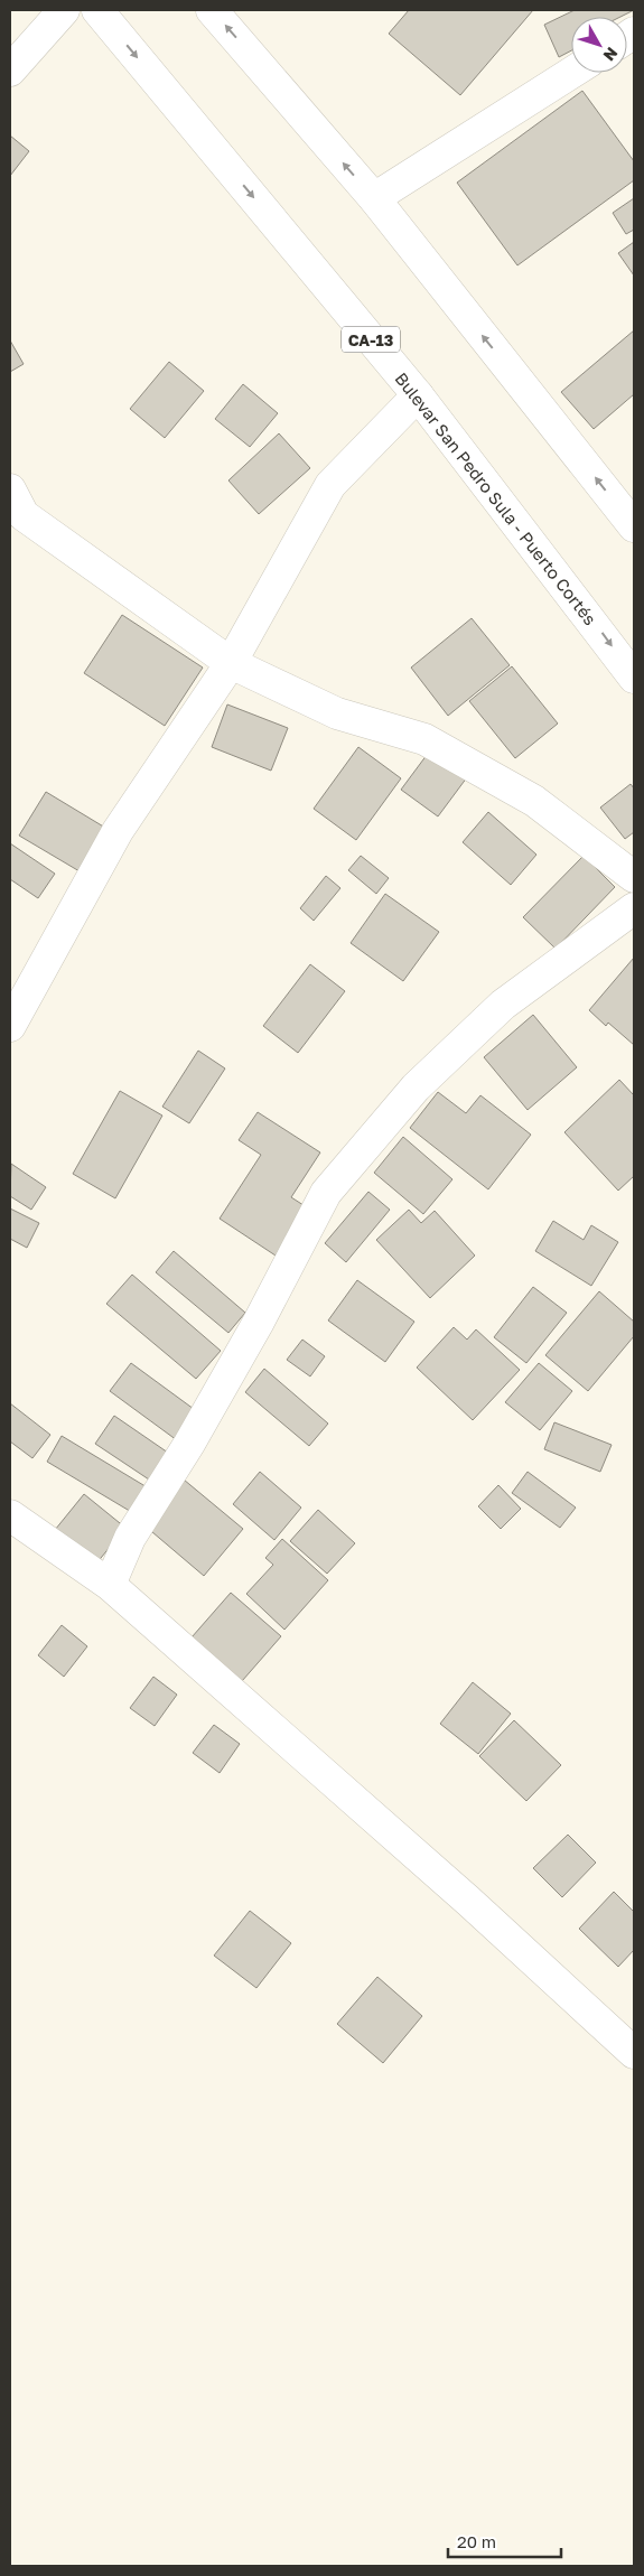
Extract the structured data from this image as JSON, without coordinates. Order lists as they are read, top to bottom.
{
  "streets": {
    "main road": ["CA-13", "Bulevar San Pedro Sula - Puerto Cortés"]
  },
  "scale_bar": "20 m",
  "north": "bottom right"
}
